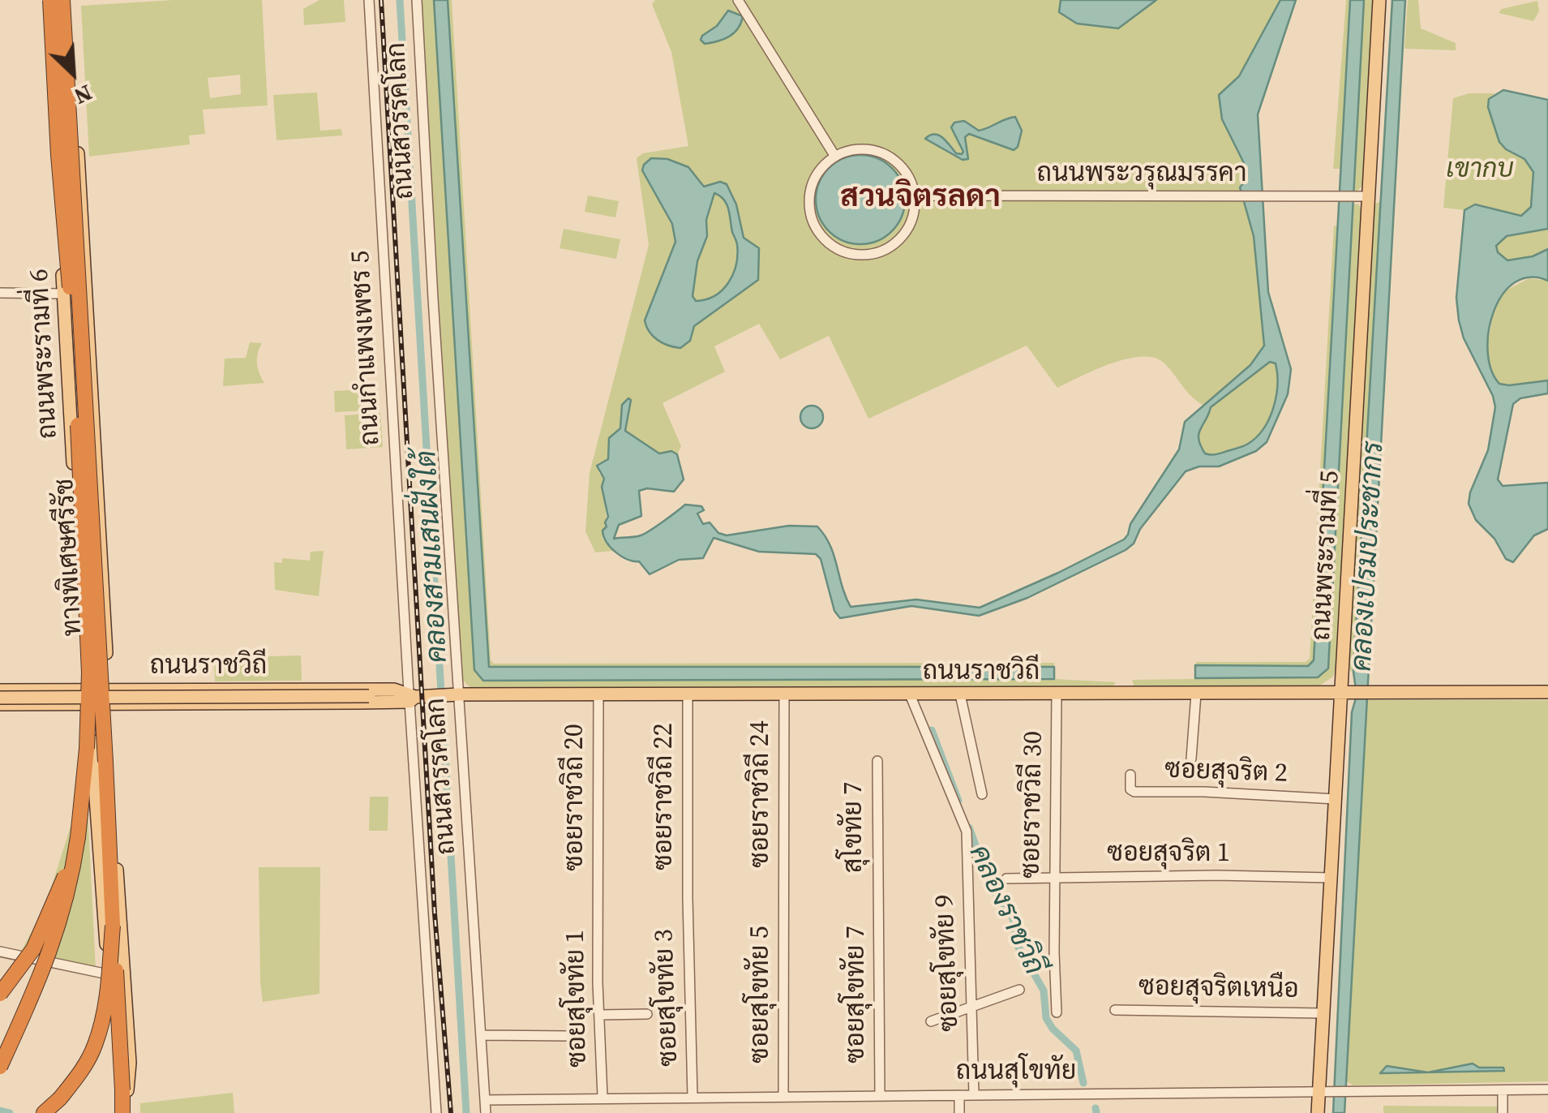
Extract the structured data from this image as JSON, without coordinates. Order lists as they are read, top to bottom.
{
  "streets": {
    "highway": ["ทางพิเศษศรีรัช"],
    "main road": ["ถนนพระรามที่ 6", "ถนนพระรามที่ 5", "ถนนราชวิถี"],
    "street": [
      "ถนนสวรรคโลก",
      "ถนนพระวรุณมรรคา",
      "ถนนกำแพงเพชร 5",
      "ซอยสุจริต 2",
      "ซอยราชวิถี 24",
      "ซอยราชวิถี 22",
      "ซอยราชวิถี 20",
      "ซอยราชวิถี 30",
      "สุโขทัย 7",
      "ซอยสุจริต 1",
      "ซอยสุโขทัย 9",
      "ซอยสุจริตเหนือ",
      "ซอยสุโขทัย 5",
      "ซอยสุโขทัย 7",
      "ซอยสุโขทัย 3",
      "ซอยสุโขทัย 1",
      "ถนนสุโขทัย"
    ]
  },
  "crossings": [
    ["ถนนสวรรคโลก", "ถนนราชวิถี"],
    ["ถนนสวรรคโลก", "ถนนสุโขทัย"],
    ["ถนนพระวรุณมรรคา", "ถนนพระรามที่ 5"],
    ["ถนนกำแพงเพชร 5", "ถนนราชวิถี"],
    ["ถนนพระรามที่ 6", "ทางพิเศษศรีรัช"],
    ["ถนนพระรามที่ 6", "ถนนราชวิถี"],
    ["ถนนพระรามที่ 5", "ถนนราชวิถี"],
    ["ถนนพระรามที่ 5", "ซอยสุจริต 2"],
    ["ถนนพระรามที่ 5", "ซอยสุจริต 1"],
    ["ถนนพระรามที่ 5", "ซอยสุจริตเหนือ"],
    ["ถนนพระรามที่ 5", "ถนนสุโขทัย"],
    ["ถนนราชวิถี", "ซอยราชวิถี 24"],
    ["ถนนราชวิถี", "ซอยราชวิถี 22"],
    ["ถนนราชวิถี", "ซอยราชวิถี 20"],
    ["ถนนราชวิถี", "ซอยราชวิถี 30"],
    ["ถนนราชวิถี", "ซอยสุโขทัย 9"],
    ["ซอยราชวิถี 24", "ซอยสุโขทัย 5"],
    ["ซอยราชวิถี 22", "ซอยสุโขทัย 3"],
    ["ซอยราชวิถี 20", "ซอยสุโขทัย 1"],
    ["ซอยราชวิถี 30", "ซอยสุจริต 1"],
    ["สุโขทัย 7", "ซอยสุโขทัย 7"],
    ["ซอยสุโขทัย 9", "ถนนสุโขทัย"],
    ["ซอยสุโขทัย 5", "ถนนสุโขทัย"],
    ["ซอยสุโขทัย 7", "ถนนสุโขทัย"],
    ["ซอยสุโขทัย 3", "ถนนสุโขทัย"],
    ["ซอยสุโขทัย 1", "ถนนสุโขทัย"]
  ],
  "districts": ["สวนจิตรลดา"],
  "water": ["คลองสามเสนฝั่งใต้", "คลองเปรมประชากร", "คลองราชวิถี"],
  "parks": ["เขากบ"],
  "north": "bottom right"
}
